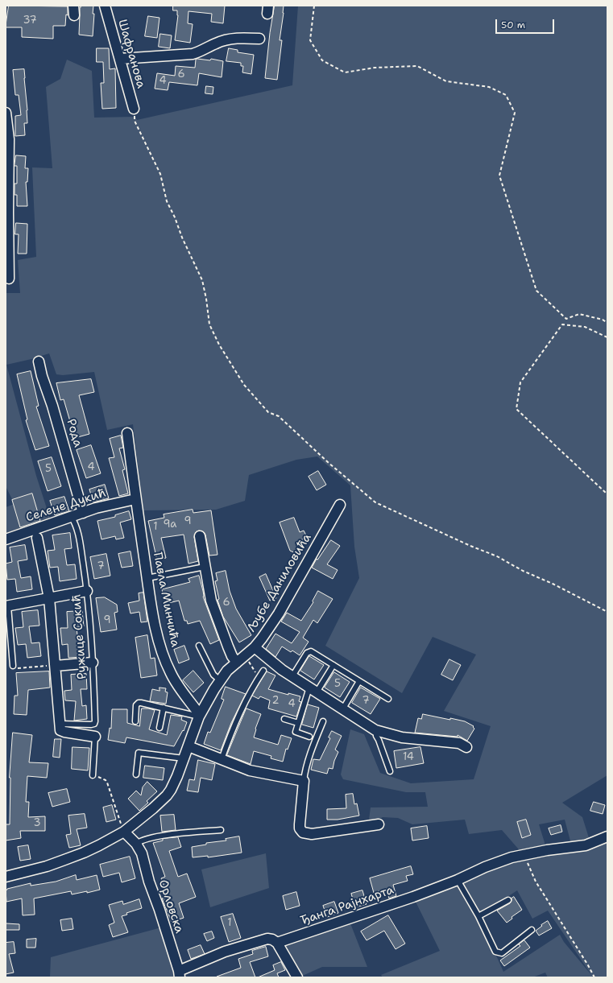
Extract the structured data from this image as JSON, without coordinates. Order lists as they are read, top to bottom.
{
  "streets": {
    "street": [
      "Шафранова",
      "Рода",
      "Селене Дукић",
      "Љубе Даниловића",
      "Павла Минчића",
      "Ђанга Рајнхарта",
      "Орловска"
    ],
    "lane": ["Ружице Сокић"]
  },
  "crossings": [
    ["Рода", "Селене Дукић"],
    ["Селене Дукић", "Павла Минчића"],
    ["Селене Дукић", "Ружице Сокић"],
    ["Љубе Даниловића", "Павла Минчића"],
    ["Љубе Даниловића", "Орловска"],
    ["Ђанга Рајнхарта", "Орловска"]
  ],
  "house_numbers": [
    "37",
    "6",
    "4",
    "4",
    "5",
    "9",
    "9a",
    "1",
    "7",
    "6",
    "9",
    "5",
    "2",
    "7",
    "4",
    "14",
    "3",
    "1"
  ],
  "scale_bar": "50 m"
}
